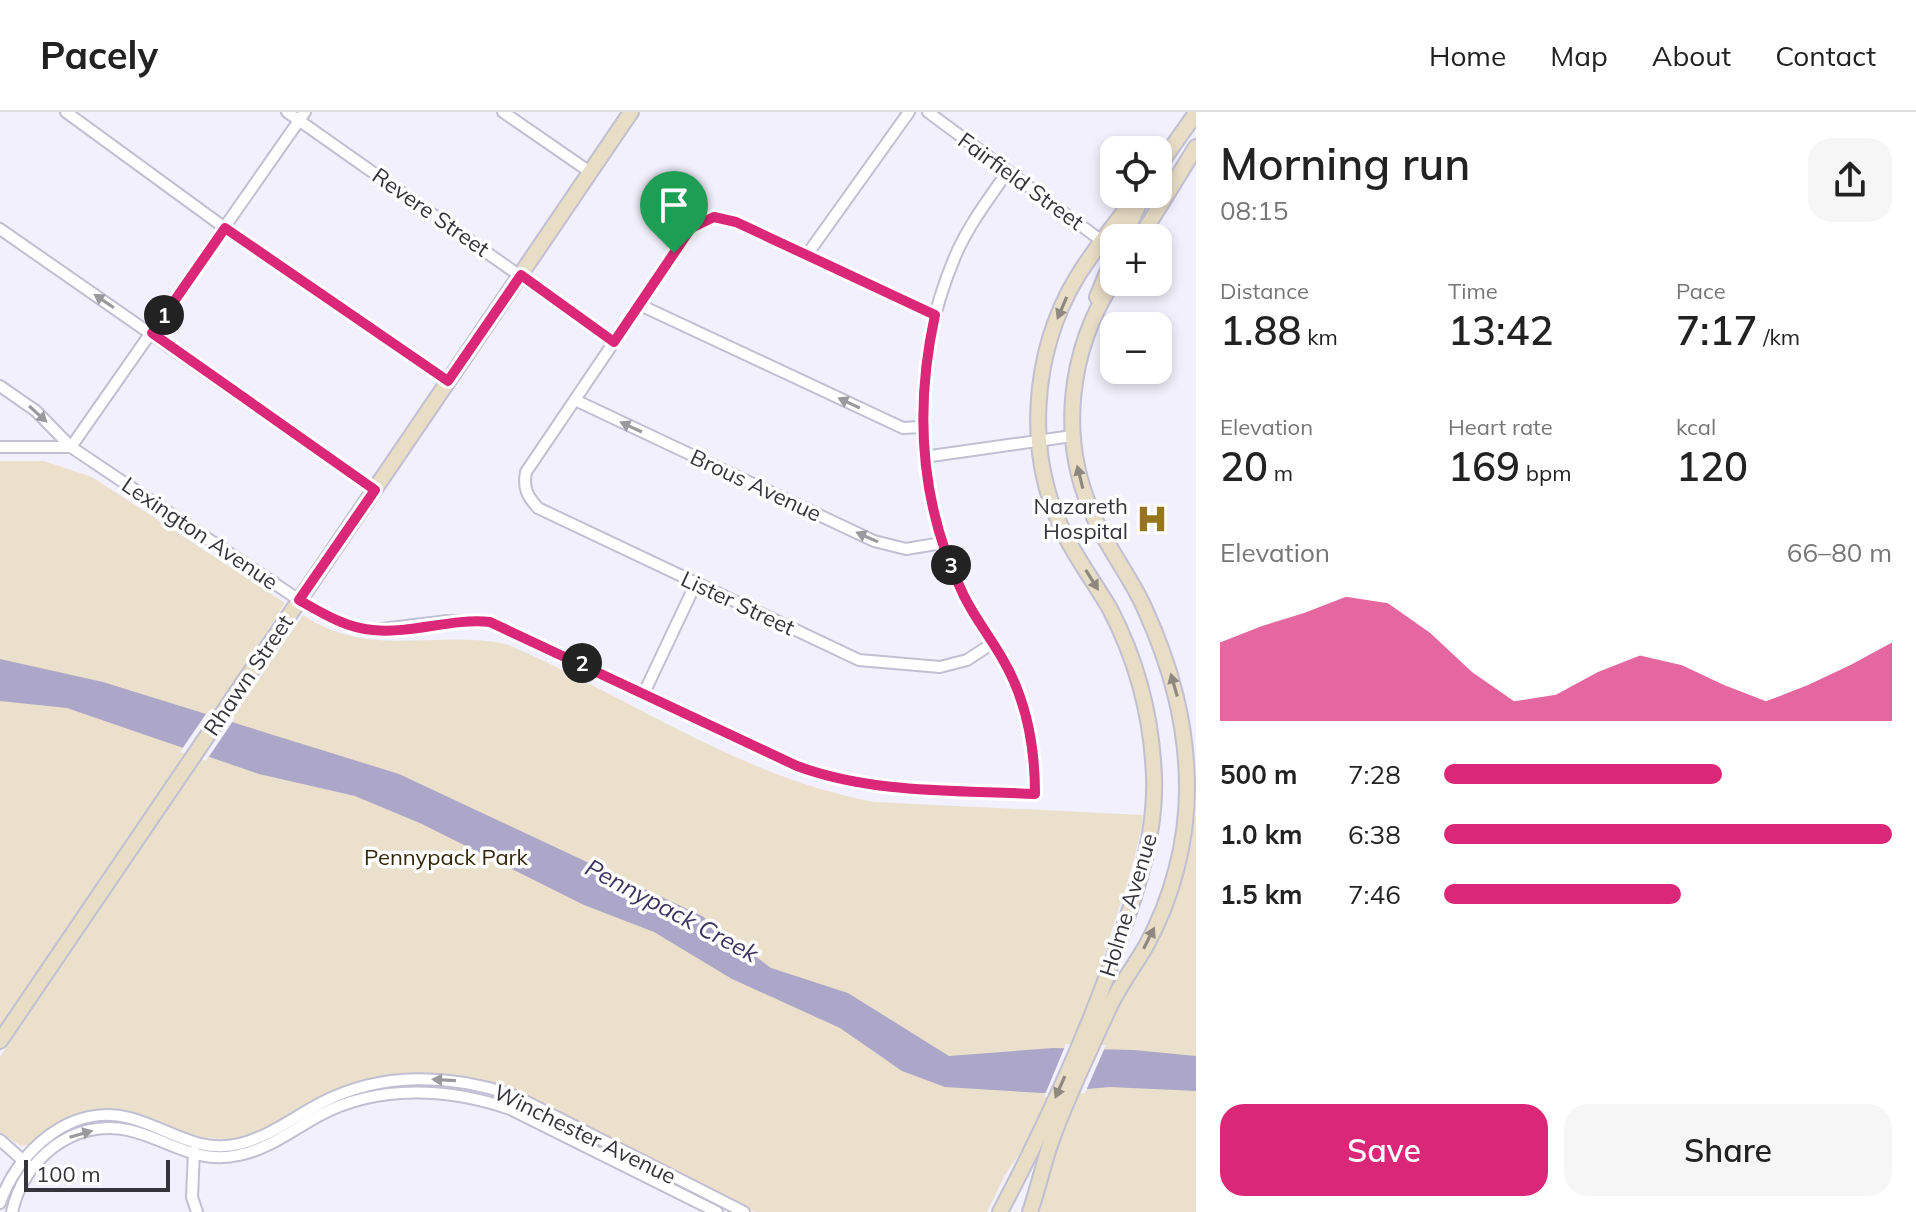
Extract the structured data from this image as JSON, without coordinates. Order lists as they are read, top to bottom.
{
  "streets": {
    "main road": ["Rhawn Street", "Holme Avenue"],
    "street": [
      "Fairfield Street",
      "Revere Street",
      "Brous Avenue",
      "Lexington Avenue",
      "Lister Street",
      "Winchester Avenue"
    ]
  },
  "crossings": [
    ["Revere Street", "Rhawn Street"],
    ["Brous Avenue", "Lister Street"],
    ["Lexington Avenue", "Lister Street"],
    ["Lexington Avenue", "Rhawn Street"]
  ],
  "one_way": ["Brous Avenue"],
  "water": ["Pennypack Creek"],
  "parks": ["Pennypack Park"],
  "places": {
    "hospital": ["Nazareth Hospital"]
  },
  "scale_bar": "100 m",
  "page": {
    "header": "Pacely",
    "nav": [
      "Home",
      "Map",
      "About",
      "Contact"
    ],
    "heading": ["Morning run", "08:15"],
    "map_buttons": ["+", "−"],
    "stats": [
      ["Distance", "1.88 km"],
      ["Time", "13:42"],
      ["Pace", "7:17 /km"],
      ["Elevation", "20 m"],
      ["Heart rate", "169 bpm"],
      ["kcal", "120"]
    ],
    "pins": ["1", "3", "2"],
    "chart": ["Elevation", "66–80 m"],
    "list": [
      {
        "name": "500 m",
        "note": "7:28"
      },
      {
        "name": "1.0 km",
        "note": "6:38"
      },
      {
        "name": "1.5 km",
        "note": "7:46"
      }
    ],
    "buttons": ["Save", "Share"],
    "scale": "100 m"
  }
}
